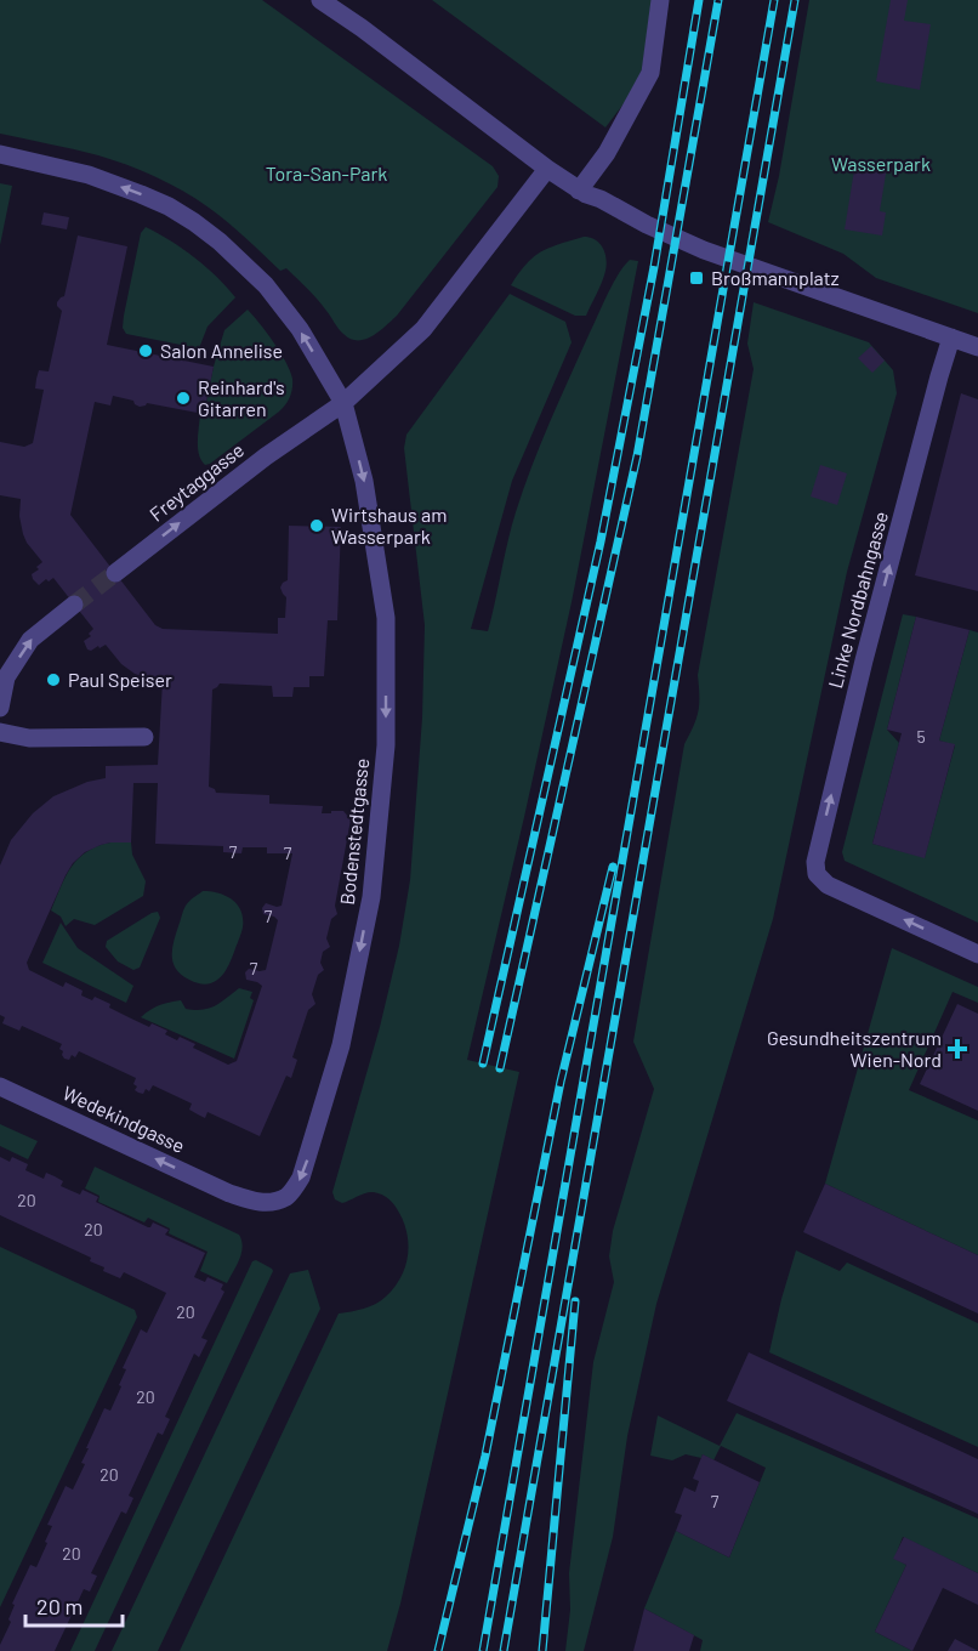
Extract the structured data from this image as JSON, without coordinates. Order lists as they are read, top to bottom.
{
  "streets": {
    "street": [
      "Freytaggasse",
      "Linke Nordbahngasse",
      "Bodenstedtgasse",
      "Wedekindgasse"
    ]
  },
  "crossings": [
    ["Freytaggasse", "Bodenstedtgasse"],
    ["Bodenstedtgasse", "Wedekindgasse"]
  ],
  "one_way": [
    "Freytaggasse",
    "Linke Nordbahngasse",
    "Bodenstedtgasse",
    "Wedekindgasse"
  ],
  "parks": ["Wasserpark", "Tora-San-Park"],
  "places": {
    "transit": ["Broßmannplatz"],
    "other": [
      "Salon Annelise",
      "Reinhard's Gitarren",
      "Wirtshaus am Wasserpark",
      "Paul Speiser"
    ],
    "health": ["Gesundheitszentrum Wien-Nord"]
  },
  "house_numbers": [
    "5",
    "7",
    "7",
    "7",
    "7",
    "20",
    "20",
    "20",
    "20",
    "20",
    "7",
    "20"
  ],
  "scale_bar": "20 m"
}
